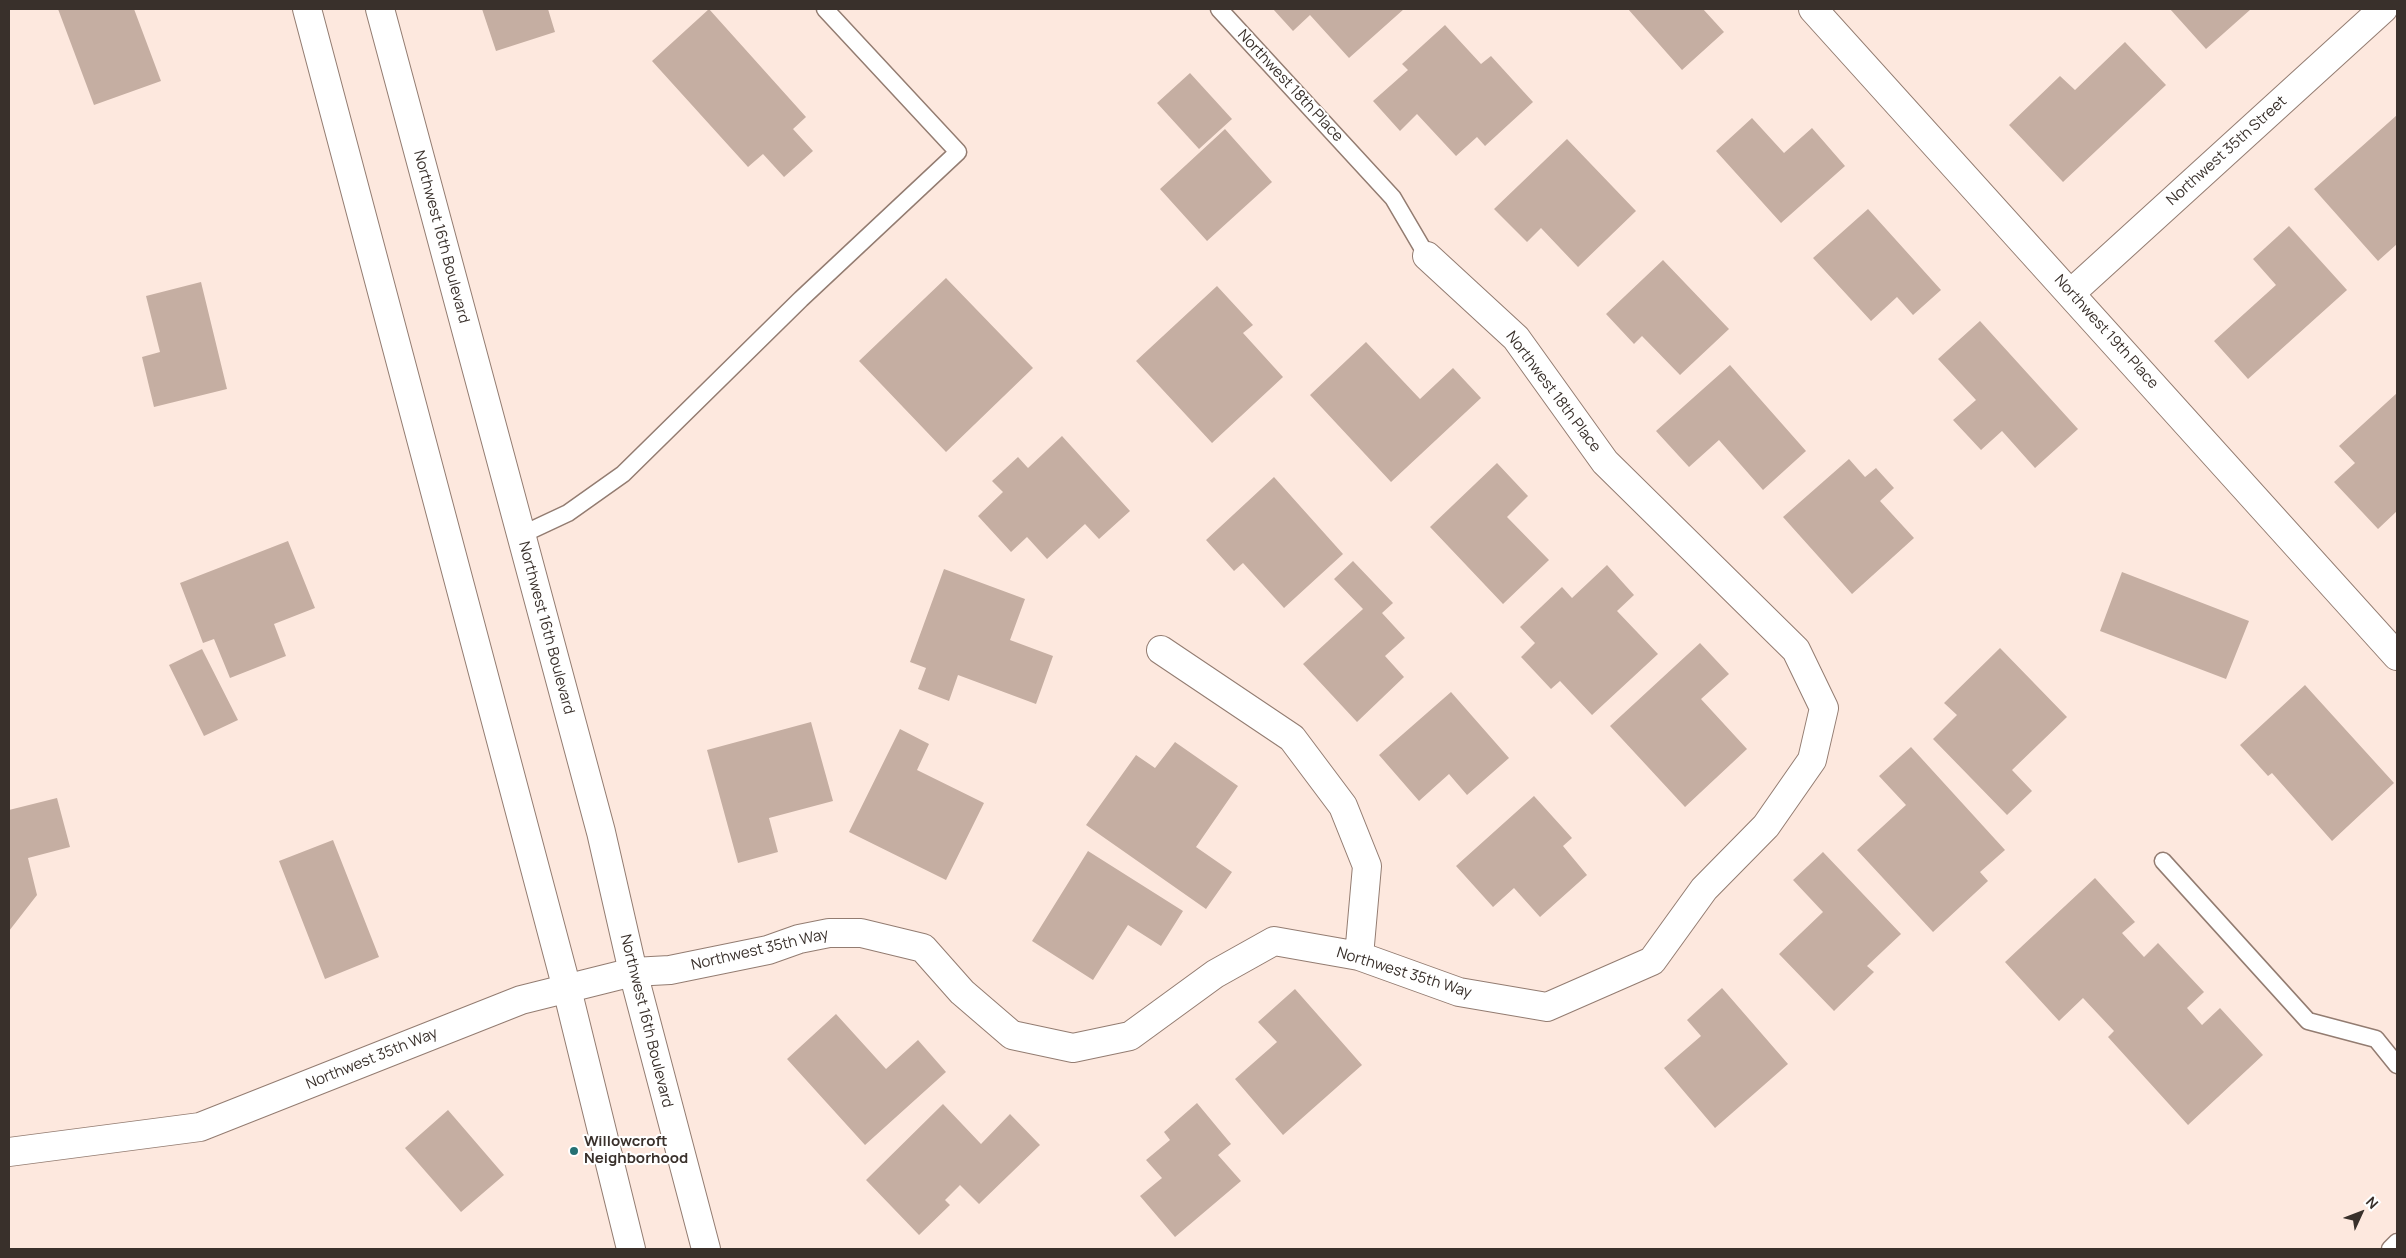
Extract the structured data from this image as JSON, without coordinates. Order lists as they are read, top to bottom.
{
  "streets": {
    "street": [
      "Northwest 18th Place",
      "Northwest 35th Street",
      "Northwest 16th Boulevard",
      "Northwest 19th Place",
      "Northwest 35th Way"
    ]
  },
  "crossings": [
    ["Northwest 18th Place", "Northwest 35th Way"],
    ["Northwest 35th Street", "Northwest 19th Place"],
    ["Northwest 16th Boulevard", "Northwest 35th Way"]
  ],
  "places": ["Willowcroft Neighborhood"],
  "north": "top right"
}
